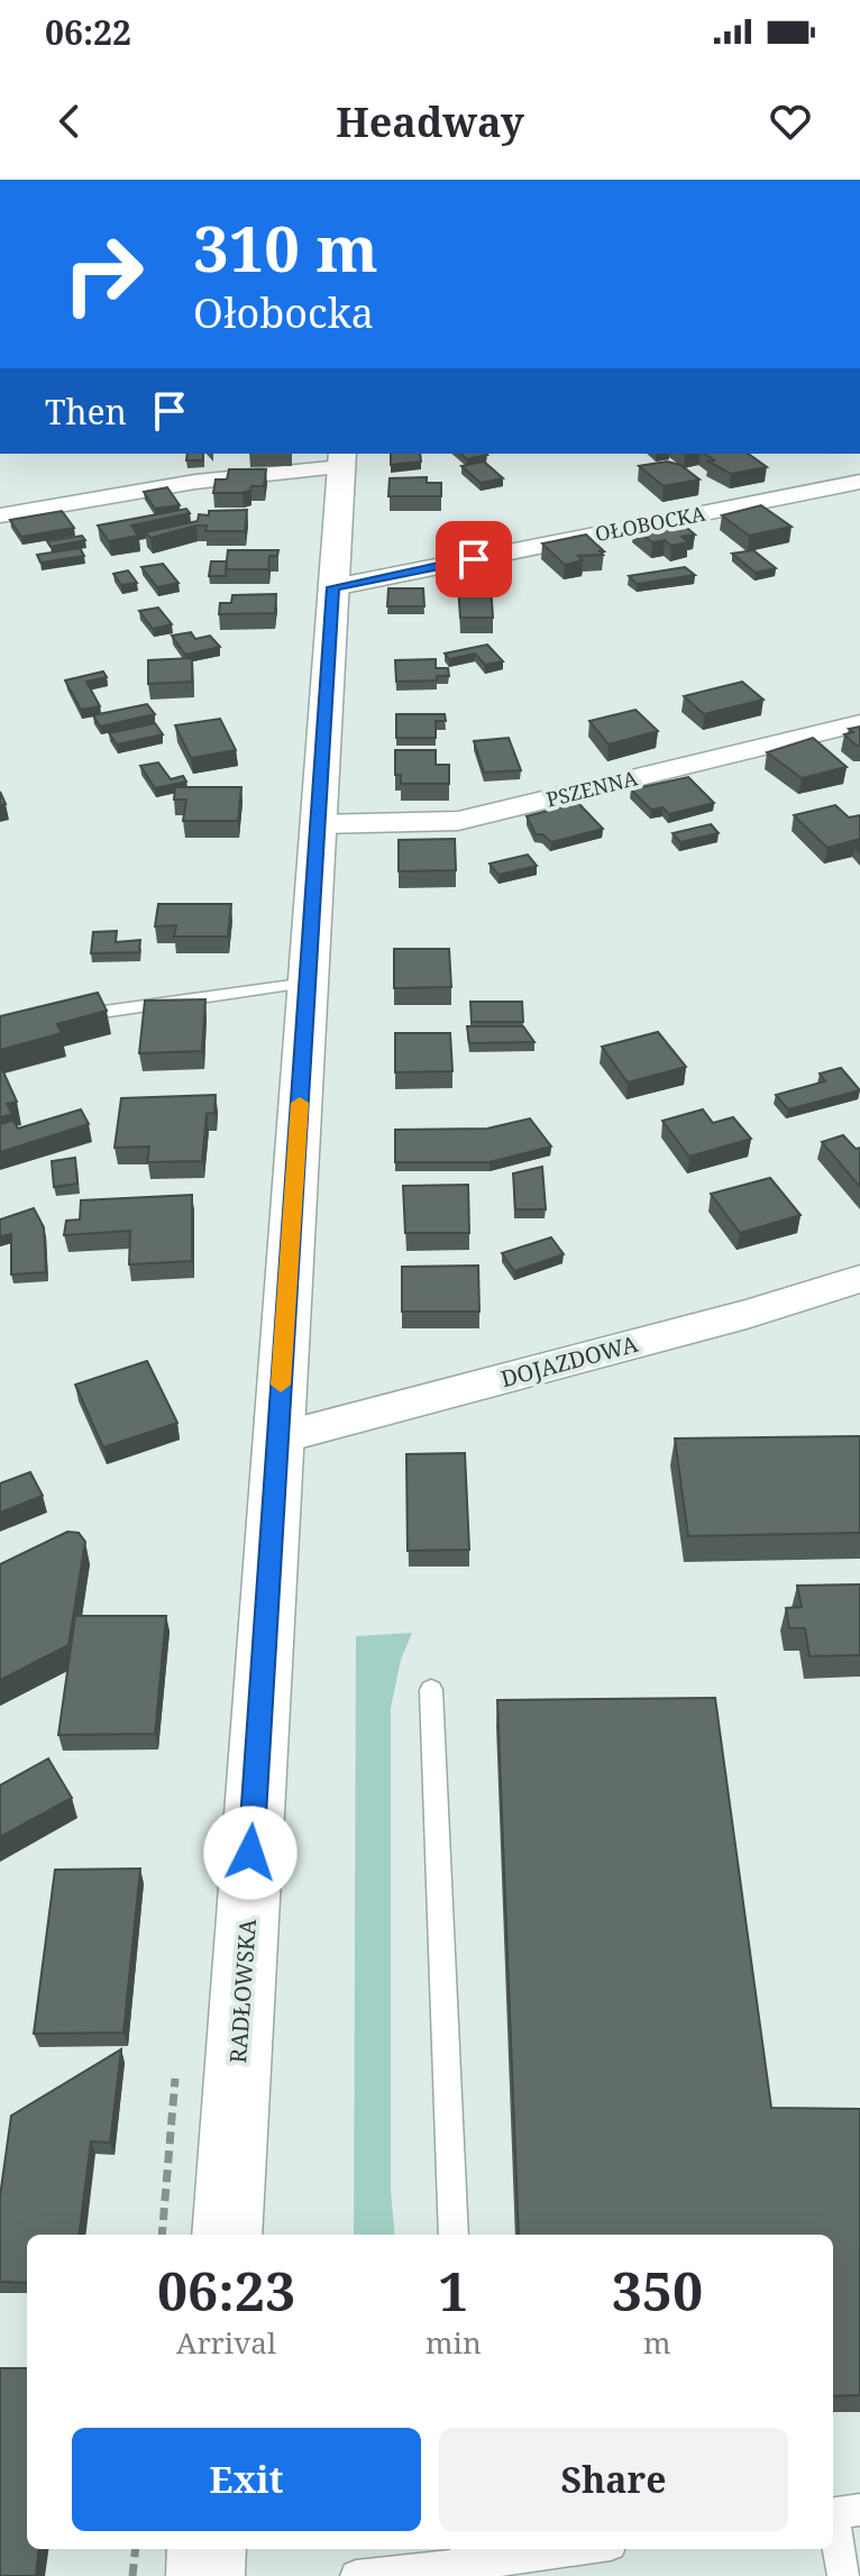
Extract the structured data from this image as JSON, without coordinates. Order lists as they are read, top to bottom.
{
  "streets": {
    "street": [
      "OŁOBOCKA",
      "PSZENNA",
      "DOJAZDOWA",
      "RADŁOWSKA"
    ]
  },
  "crossings": [
    ["OŁOBOCKA", "RADŁOWSKA"],
    ["PSZENNA", "RADŁOWSKA"],
    ["DOJAZDOWA", "RADŁOWSKA"]
  ],
  "page": {
    "status": "06:22",
    "header": "Headway",
    "turn": ["310 m", "Ołobocka"],
    "then": "Then",
    "eta": [
      "06:23",
      "Arrival",
      "1",
      "min",
      "350",
      "m"
    ],
    "buttons": ["Exit", "Share"]
  }
}
